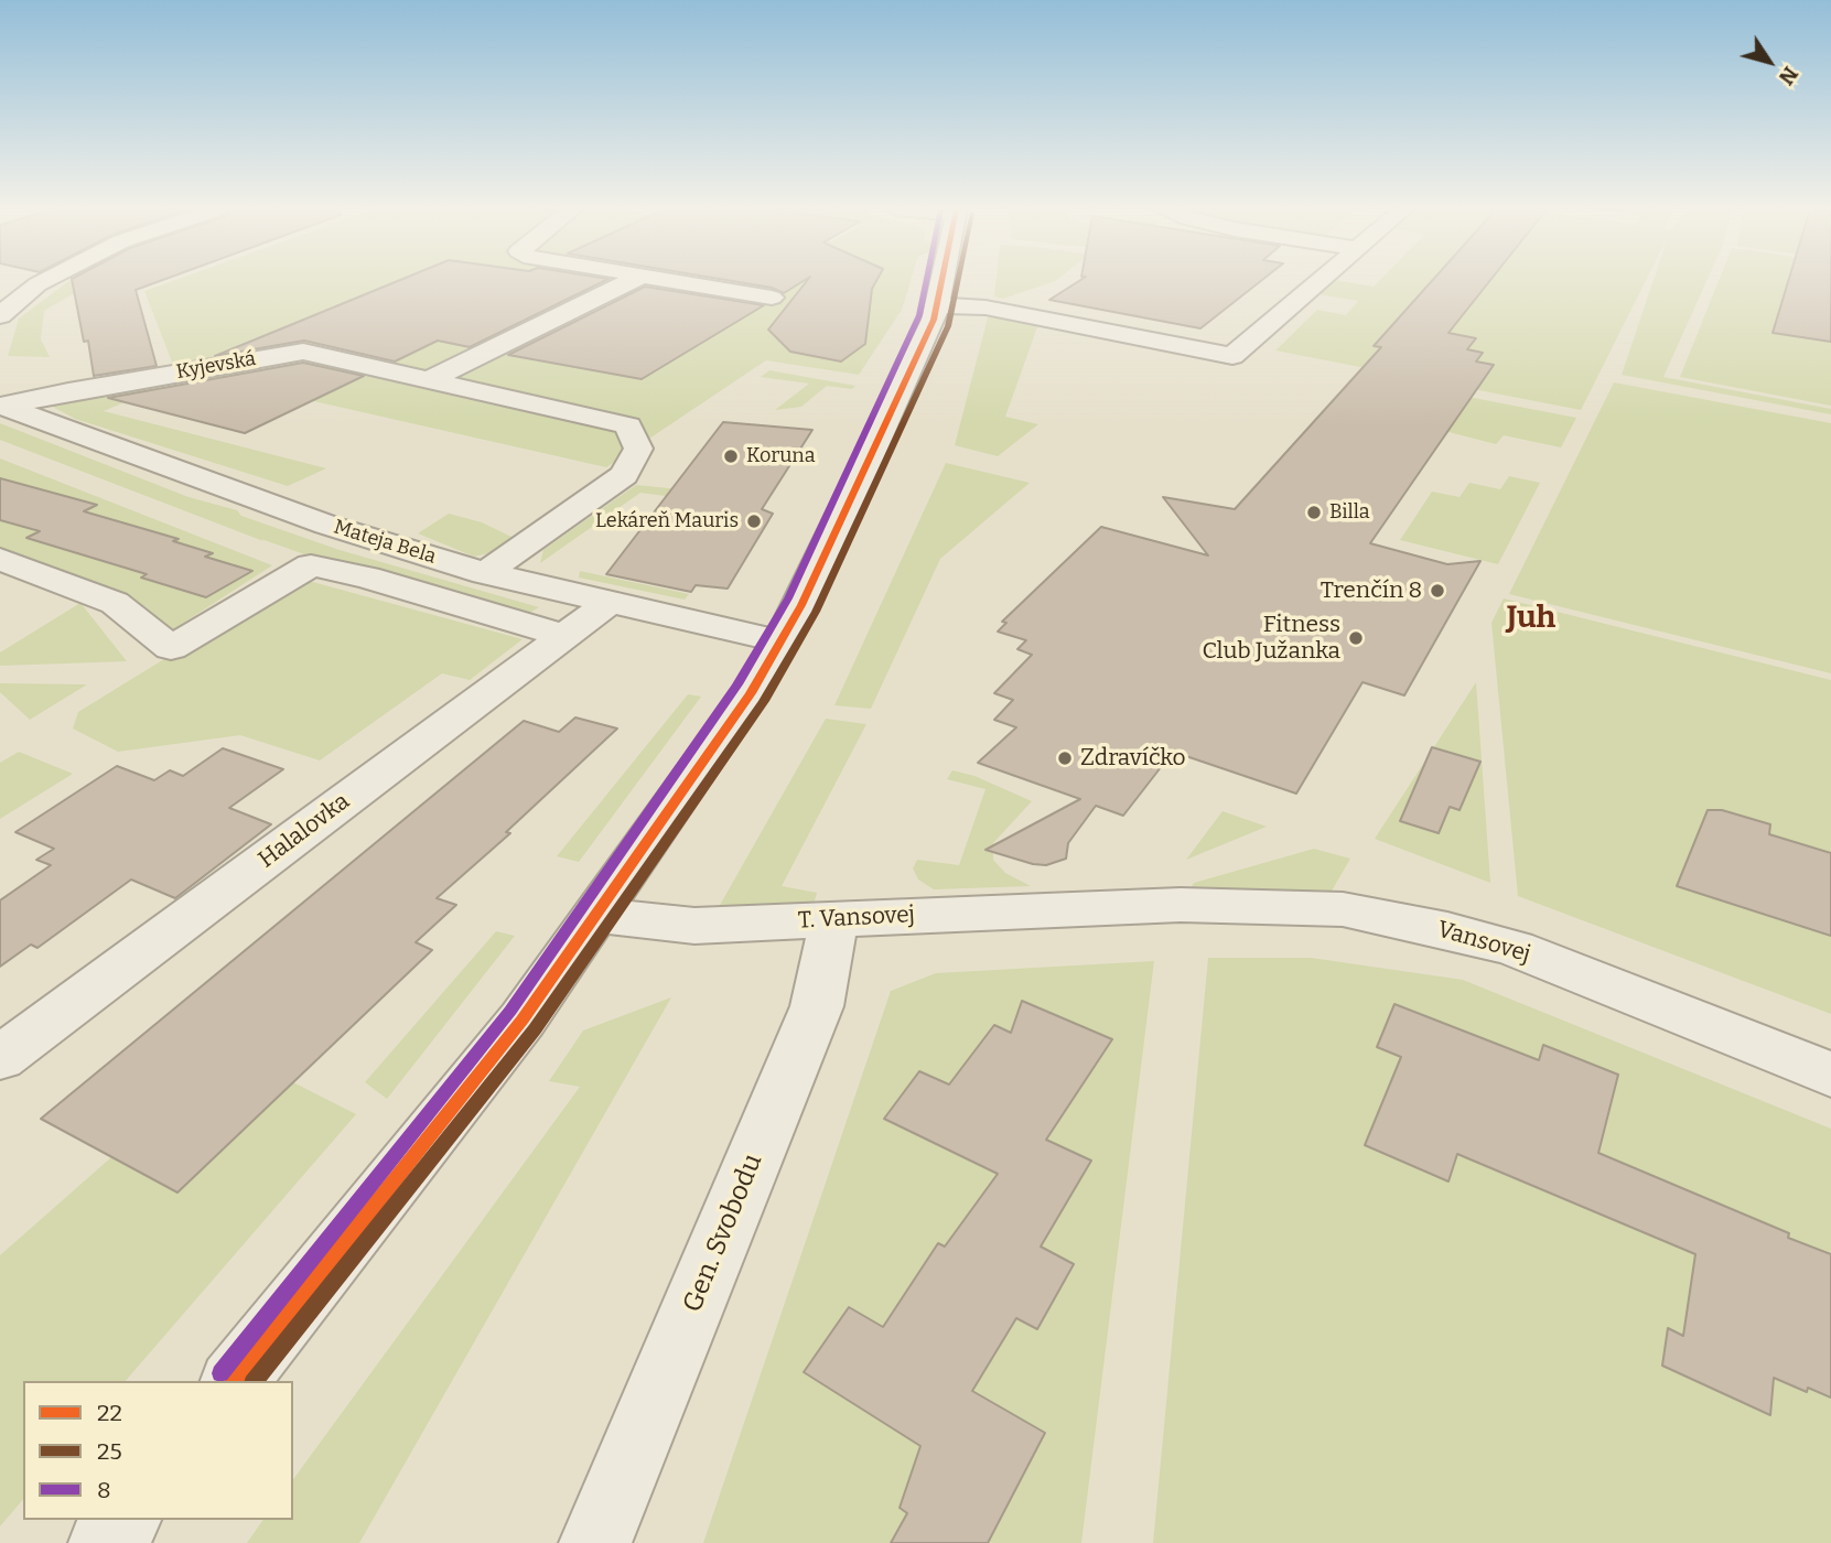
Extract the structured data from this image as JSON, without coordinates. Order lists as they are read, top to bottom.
{
  "streets": {
    "street": [
      "Kyjevská",
      "Mateja Bela",
      "Halalovka",
      "T. Vansovej",
      "Vansovej",
      "Gen. Svobodu"
    ]
  },
  "crossings": [
    ["Kyjevská", "Mateja Bela"],
    ["Mateja Bela", "Halalovka"],
    ["T. Vansovej", "Vansovej"],
    ["T. Vansovej", "Gen. Svobodu"]
  ],
  "districts": ["Juh"],
  "places": [
    "Koruna",
    "Billa",
    "Lekáreň Mauris",
    "Trenčín 8",
    "Fitness Club Južanka",
    "Zdravíčko"
  ],
  "lines": ["transit line 22", "transit line 25", "transit line 8"],
  "legend": ["22", "25", "8"],
  "north": "bottom right"
}
